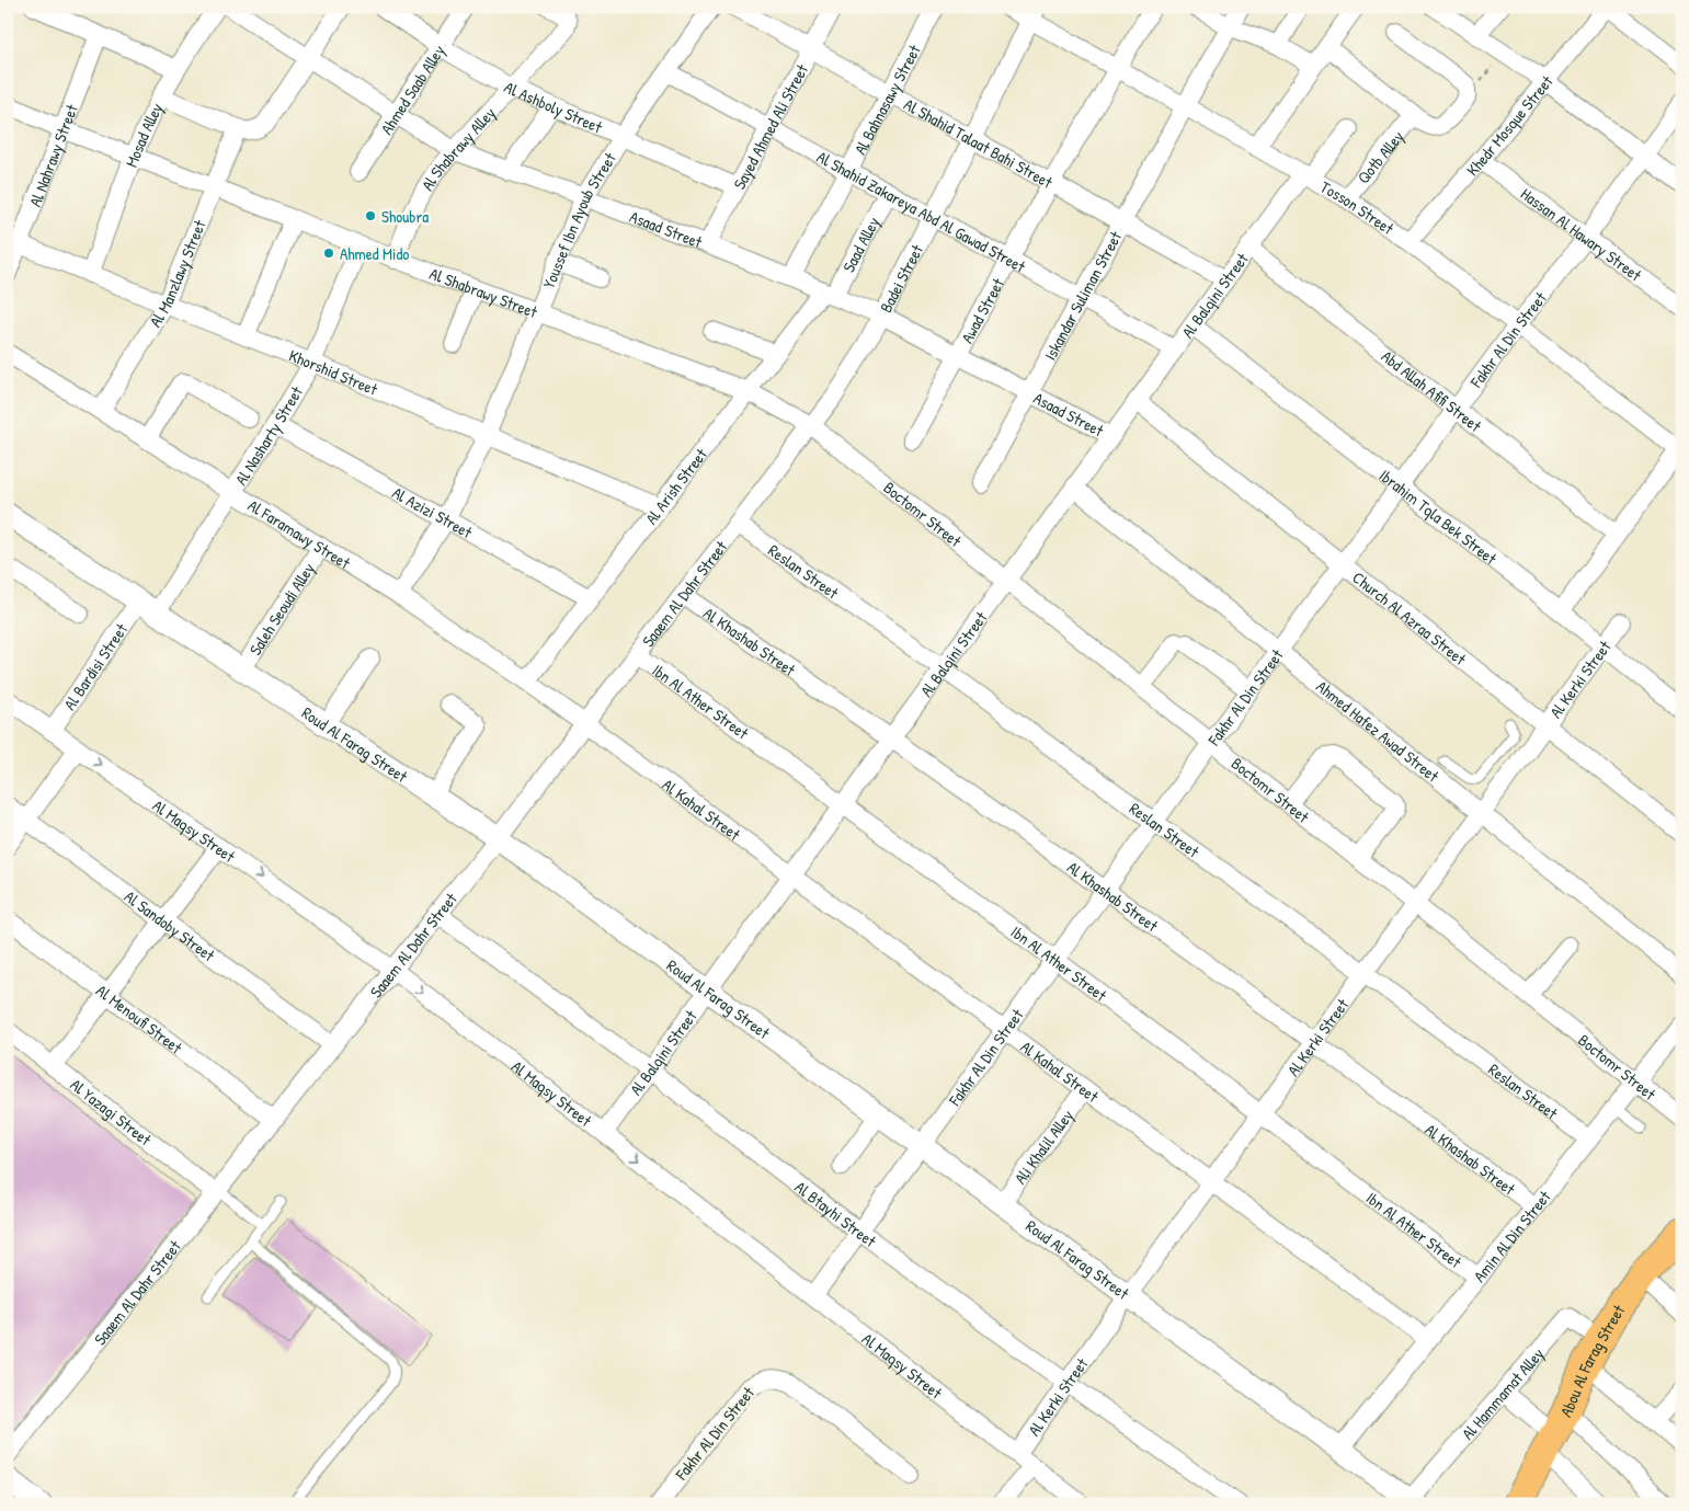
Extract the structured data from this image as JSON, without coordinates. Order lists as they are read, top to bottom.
{
  "streets": {
    "main road": ["Abou Al Farag Street"],
    "street": [
      "Ahmed Saab Alley",
      "Al Bahnasawy Street",
      "Al Ashboly Street",
      "Khedr Mosque Street",
      "Sayed Ahmed Ali Street",
      "Mosad Alley",
      "Al Shahid Talaat Bahi Street",
      "Al Shabrawy Alley",
      "Al Nahrawy Street",
      "Qotb Alley",
      "Tosson Street",
      "Al Shahid Zakareya Abd Al Gawad Street",
      "Youssef Ibn Ayoub Street",
      "Asaad Street",
      "Hassan Al Hawary Street",
      "Saad Alley",
      "Al Manzlawy Street",
      "Badei Street",
      "Al Shabrawy Street",
      "Iskandar Suliman Street",
      "Al Balqini Street",
      "Awad Street",
      "Fakhr Al Din Street",
      "Khorshid Street",
      "Abd Allah Afifi Street",
      "Al Nasharty Street",
      "Al Arish Street",
      "Al Azizi Street",
      "Boctomr Street",
      "Ibrahim Tqla Bek Street",
      "Al Faramawy Street",
      "Reslan Street",
      "Saaem Al Dahr Street",
      "Saleh Seoudi Alley",
      "Church Al Azraa Street",
      "Al Khashab Street",
      "Al Bardisi Street",
      "Al Kerki Street",
      "Ibn Al Ather Street",
      "Ahmed Hafez Awad Street",
      "Roud Al Farag Street",
      "Al Kahal Street",
      "Al Maqsy Street",
      "Al Sandoby Street",
      "Al Menoufi Street",
      "Al Yazagi Street",
      "Ali Khalil Alley",
      "Al Btayhi Street",
      "Amin Al Din Street",
      "Al Hammamat Alley"
    ]
  },
  "crossings": [
    ["Ahmed Saab Alley", "Al Ashboly Street"],
    ["Ahmed Saab Alley", "Asaad Street"],
    ["Al Bahnasawy Street", "Al Shahid Talaat Bahi Street"],
    ["Al Bahnasawy Street", "Al Shahid Zakareya Abd Al Gawad Street"],
    ["Al Bahnasawy Street", "Asaad Street"],
    ["Al Ashboly Street", "Sayed Ahmed Ali Street"],
    ["Al Ashboly Street", "Al Shabrawy Alley"],
    ["Al Ashboly Street", "Youssef Ibn Ayoub Street"],
    ["Khedr Mosque Street", "Tosson Street"],
    ["Khedr Mosque Street", "Hassan Al Hawary Street"],
    ["Sayed Ahmed Ali Street", "Al Shahid Talaat Bahi Street"],
    ["Sayed Ahmed Ali Street", "Al Shahid Zakareya Abd Al Gawad Street"],
    ["Sayed Ahmed Ali Street", "Asaad Street"],
    ["Mosad Alley", "Al Shabrawy Street"],
    ["Mosad Alley", "Khorshid Street"],
    ["Al Shahid Talaat Bahi Street", "Badei Street"],
    ["Al Shahid Talaat Bahi Street", "Iskandar Suliman Street"],
    ["Al Shahid Talaat Bahi Street", "Al Balqini Street"],
    ["Al Shahid Talaat Bahi Street", "Awad Street"],
    ["Al Shabrawy Alley", "Asaad Street"],
    ["Al Shabrawy Alley", "Al Shabrawy Street"],
    ["Al Nahrawy Street", "Al Shabrawy Street"],
    ["Al Nahrawy Street", "Khorshid Street"],
    ["Qotb Alley", "Tosson Street"],
    ["Tosson Street", "Badei Street"],
    ["Tosson Street", "Iskandar Suliman Street"],
    ["Tosson Street", "Al Balqini Street"],
    ["Tosson Street", "Awad Street"],
    ["Tosson Street", "Fakhr Al Din Street"],
    ["Al Shahid Zakareya Abd Al Gawad Street", "Youssef Ibn Ayoub Street"],
    ["Al Shahid Zakareya Abd Al Gawad Street", "Saad Alley"],
    ["Al Shahid Zakareya Abd Al Gawad Street", "Badei Street"],
    ["Al Shahid Zakareya Abd Al Gawad Street", "Iskandar Suliman Street"],
    ["Al Shahid Zakareya Abd Al Gawad Street", "Al Balqini Street"],
    ["Al Shahid Zakareya Abd Al Gawad Street", "Awad Street"],
    ["Youssef Ibn Ayoub Street", "Asaad Street"],
    ["Youssef Ibn Ayoub Street", "Al Shabrawy Street"],
    ["Youssef Ibn Ayoub Street", "Khorshid Street"],
    ["Youssef Ibn Ayoub Street", "Al Azizi Street"],
    ["Youssef Ibn Ayoub Street", "Al Faramawy Street"],
    ["Asaad Street", "Saad Alley"],
    ["Asaad Street", "Badei Street"],
    ["Asaad Street", "Iskandar Suliman Street"],
    ["Asaad Street", "Al Balqini Street"],
    ["Asaad Street", "Awad Street"],
    ["Asaad Street", "Al Arish Street"],
    ["Hassan Al Hawary Street", "Fakhr Al Din Street"],
    ["Saad Alley", "Al Arish Street"],
    ["Al Manzlawy Street", "Al Shabrawy Street"],
    ["Al Manzlawy Street", "Khorshid Street"],
    ["Al Manzlawy Street", "Al Faramawy Street"],
    ["Badei Street", "Boctomr Street"],
    ["Badei Street", "Saaem Al Dahr Street"],
    ["Al Shabrawy Street", "Al Nasharty Street"],
    ["Al Shabrawy Street", "Al Arish Street"],
    ["Al Shabrawy Street", "Boctomr Street"],
    ["Al Balqini Street", "Abd Allah Afifi Street"],
    ["Al Balqini Street", "Boctomr Street"],
    ["Al Balqini Street", "Ibrahim Tqla Bek Street"],
    ["Al Balqini Street", "Reslan Street"],
    ["Al Balqini Street", "Church Al Azraa Street"],
    ["Al Balqini Street", "Al Khashab Street"],
    ["Al Balqini Street", "Ibn Al Ather Street"],
    ["Al Balqini Street", "Ahmed Hafez Awad Street"],
    ["Al Balqini Street", "Roud Al Farag Street"],
    ["Al Balqini Street", "Al Kahal Street"],
    ["Al Balqini Street", "Al Maqsy Street"],
    ["Al Balqini Street", "Al Btayhi Street"],
    ["Fakhr Al Din Street", "Abd Allah Afifi Street"],
    ["Fakhr Al Din Street", "Boctomr Street"],
    ["Fakhr Al Din Street", "Ibrahim Tqla Bek Street"],
    ["Fakhr Al Din Street", "Reslan Street"],
    ["Fakhr Al Din Street", "Church Al Azraa Street"],
    ["Fakhr Al Din Street", "Al Khashab Street"],
    ["Fakhr Al Din Street", "Ibn Al Ather Street"],
    ["Fakhr Al Din Street", "Ahmed Hafez Awad Street"],
    ["Fakhr Al Din Street", "Roud Al Farag Street"],
    ["Fakhr Al Din Street", "Al Kahal Street"],
    ["Fakhr Al Din Street", "Al Maqsy Street"],
    ["Fakhr Al Din Street", "Al Btayhi Street"],
    ["Khorshid Street", "Al Nasharty Street"],
    ["Khorshid Street", "Al Arish Street"],
    ["Al Nasharty Street", "Al Azizi Street"],
    ["Al Nasharty Street", "Al Faramawy Street"],
    ["Al Nasharty Street", "Roud Al Farag Street"],
    ["Al Arish Street", "Al Azizi Street"],
    ["Al Arish Street", "Boctomr Street"],
    ["Al Arish Street", "Al Faramawy Street"],
    ["Boctomr Street", "Saaem Al Dahr Street"],
    ["Boctomr Street", "Al Kerki Street"],
    ["Boctomr Street", "Amin Al Din Street"],
    ["Ibrahim Tqla Bek Street", "Al Kerki Street"],
    ["Al Faramawy Street", "Saaem Al Dahr Street"],
    ["Al Faramawy Street", "Saleh Seoudi Alley"],
    ["Al Faramawy Street", "Al Kahal Street"],
    ["Reslan Street", "Saaem Al Dahr Street"],
    ["Reslan Street", "Al Kerki Street"],
    ["Reslan Street", "Amin Al Din Street"],
    ["Saaem Al Dahr Street", "Al Khashab Street"],
    ["Saaem Al Dahr Street", "Ibn Al Ather Street"],
    ["Saaem Al Dahr Street", "Roud Al Farag Street"],
    ["Saaem Al Dahr Street", "Al Kahal Street"],
    ["Saaem Al Dahr Street", "Al Maqsy Street"],
    ["Saaem Al Dahr Street", "Al Sandoby Street"],
    ["Saaem Al Dahr Street", "Al Menoufi Street"],
    ["Saaem Al Dahr Street", "Al Yazagi Street"],
    ["Saaem Al Dahr Street", "Al Btayhi Street"],
    ["Saleh Seoudi Alley", "Roud Al Farag Street"],
    ["Church Al Azraa Street", "Al Kerki Street"],
    ["Al Khashab Street", "Al Kerki Street"],
    ["Al Khashab Street", "Amin Al Din Street"],
    ["Al Bardisi Street", "Roud Al Farag Street"],
    ["Al Bardisi Street", "Al Maqsy Street"],
    ["Al Kerki Street", "Ibn Al Ather Street"],
    ["Al Kerki Street", "Ahmed Hafez Awad Street"],
    ["Al Kerki Street", "Roud Al Farag Street"],
    ["Al Kerki Street", "Al Kahal Street"],
    ["Al Kerki Street", "Al Maqsy Street"],
    ["Al Kerki Street", "Al Btayhi Street"],
    ["Ibn Al Ather Street", "Amin Al Din Street"],
    ["Roud Al Farag Street", "Ali Khalil Alley"],
    ["Roud Al Farag Street", "Amin Al Din Street"],
    ["Roud Al Farag Street", "Al Hammamat Alley"],
    ["Al Kahal Street", "Ali Khalil Alley"],
    ["Al Kahal Street", "Amin Al Din Street"],
    ["Abou Al Farag Street", "Al Hammamat Alley"]
  ],
  "one_way": ["Al Maqsy Street"],
  "places": ["Shoubra", "Ahmed Mido"]
}
